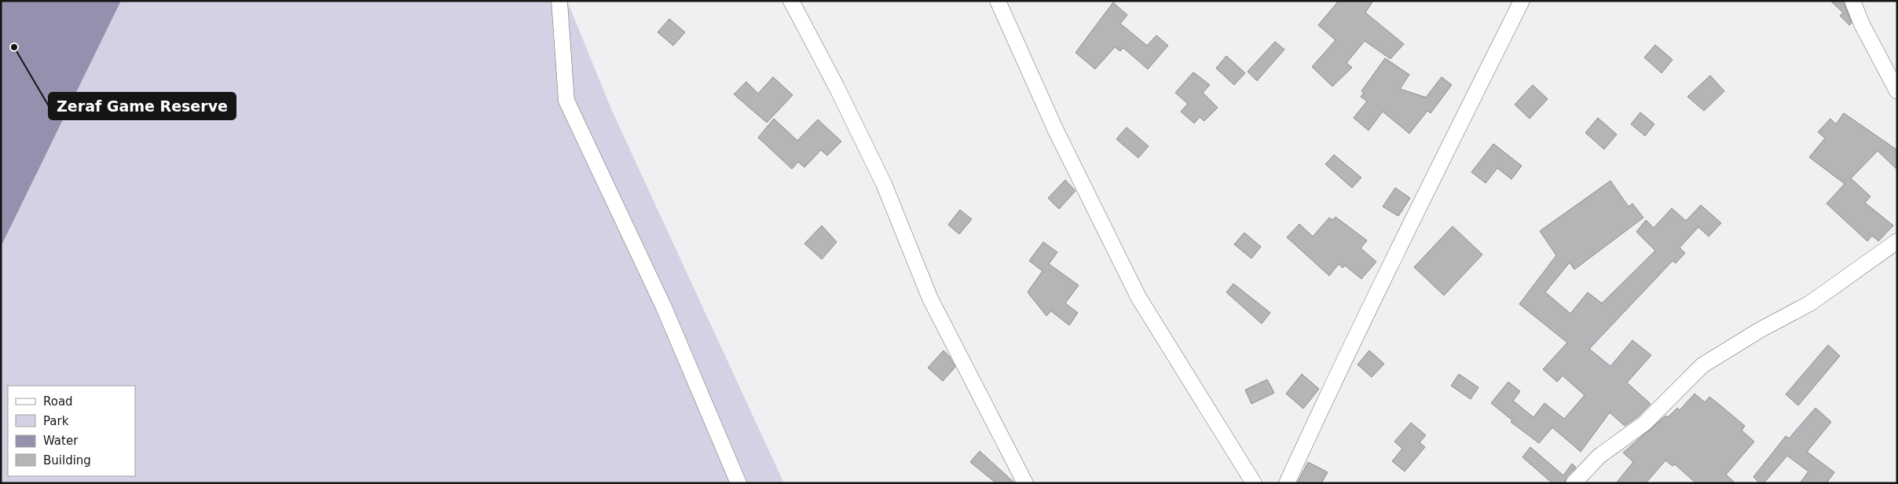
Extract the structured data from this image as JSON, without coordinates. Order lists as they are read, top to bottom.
{
  "places": ["Zeraf Game Reserve"],
  "legend": [
    "Road",
    "Park",
    "Water",
    "Building"
  ]
}
